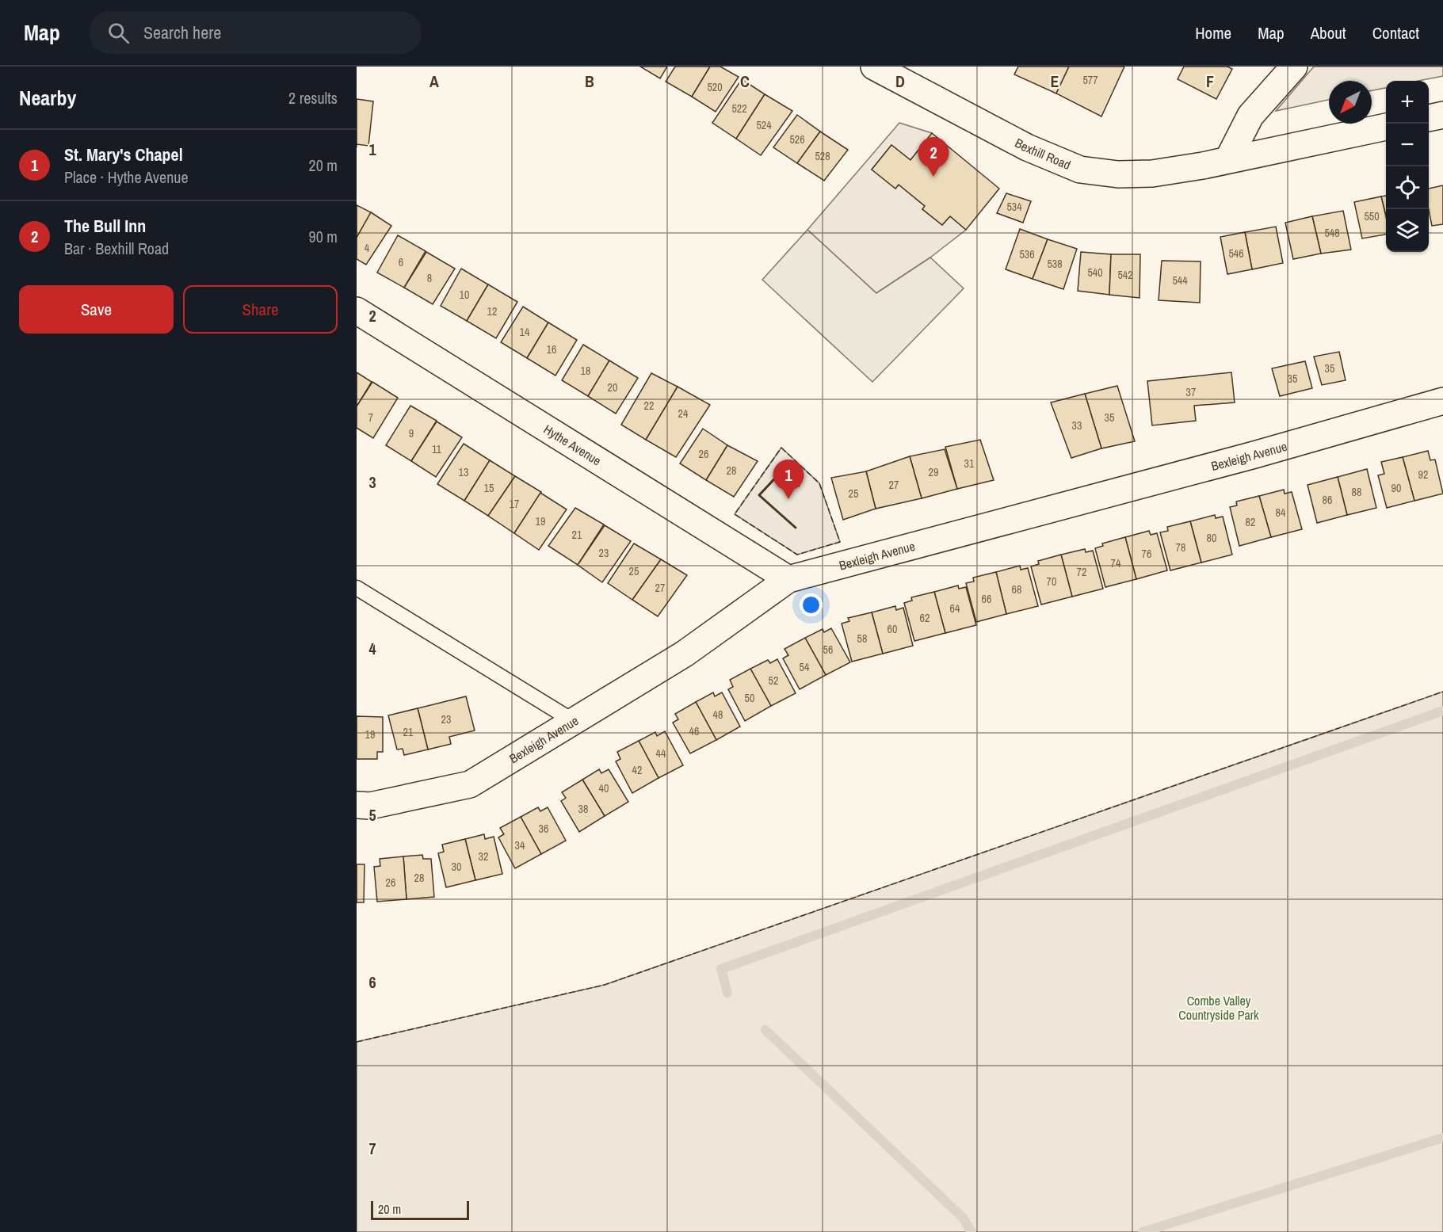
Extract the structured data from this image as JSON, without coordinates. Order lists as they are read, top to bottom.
{
  "streets": {
    "main road": ["Bexhill Road", "Hythe Avenue", "Bexleigh Avenue"]
  },
  "crossings": [
    ["Hythe Avenue", "Bexleigh Avenue"]
  ],
  "parks": ["Combe Valley Countryside Park"],
  "house_numbers": [
    "577",
    "520",
    "522",
    "524",
    "526",
    "528",
    "534",
    "550",
    "548",
    "4",
    "546",
    "536",
    "6",
    "538",
    "540",
    "542",
    "8",
    "544",
    "10",
    "12",
    "14",
    "16",
    "35",
    "18",
    "35",
    "20",
    "37",
    "22",
    "24",
    "7",
    "35",
    "33",
    "9",
    "11",
    "26",
    "31",
    "28",
    "13",
    "29",
    "92",
    "27",
    "15",
    "90",
    "88",
    "25",
    "86",
    "17",
    "84",
    "19",
    "82",
    "21",
    "80",
    "78",
    "23",
    "76",
    "74",
    "25",
    "72",
    "70",
    "27",
    "68",
    "66",
    "64",
    "62",
    "60",
    "58",
    "56",
    "54",
    "52",
    "50",
    "48",
    "23",
    "46",
    "21",
    "19",
    "44",
    "42",
    "40",
    "38",
    "36",
    "34",
    "32",
    "30",
    "28",
    "26"
  ],
  "scale_bar": "20 m",
  "north": "bottom left",
  "page": {
    "header": "Map",
    "search": "Search here",
    "nav": [
      "Home",
      "Map",
      "About",
      "Contact"
    ],
    "heading": ["Nearby", "2 results"],
    "map_buttons": ["+", "−"],
    "list": [
      {
        "mark": "1",
        "name": "St. Mary's Chapel",
        "note": "Place · Hythe Avenue",
        "value": "20 m"
      },
      {
        "mark": "2",
        "name": "The Bull Inn",
        "note": "Bar · Bexhill Road",
        "value": "90 m"
      }
    ],
    "pins": ["2", "1"],
    "buttons": ["Save", "Share"],
    "scale": "20 m"
  },
  "grid": {
    "columns": [
      "A",
      "B",
      "C",
      "D",
      "E",
      "F"
    ],
    "rows": [
      "1",
      "2",
      "3",
      "4",
      "5",
      "6",
      "7"
    ]
  }
}
